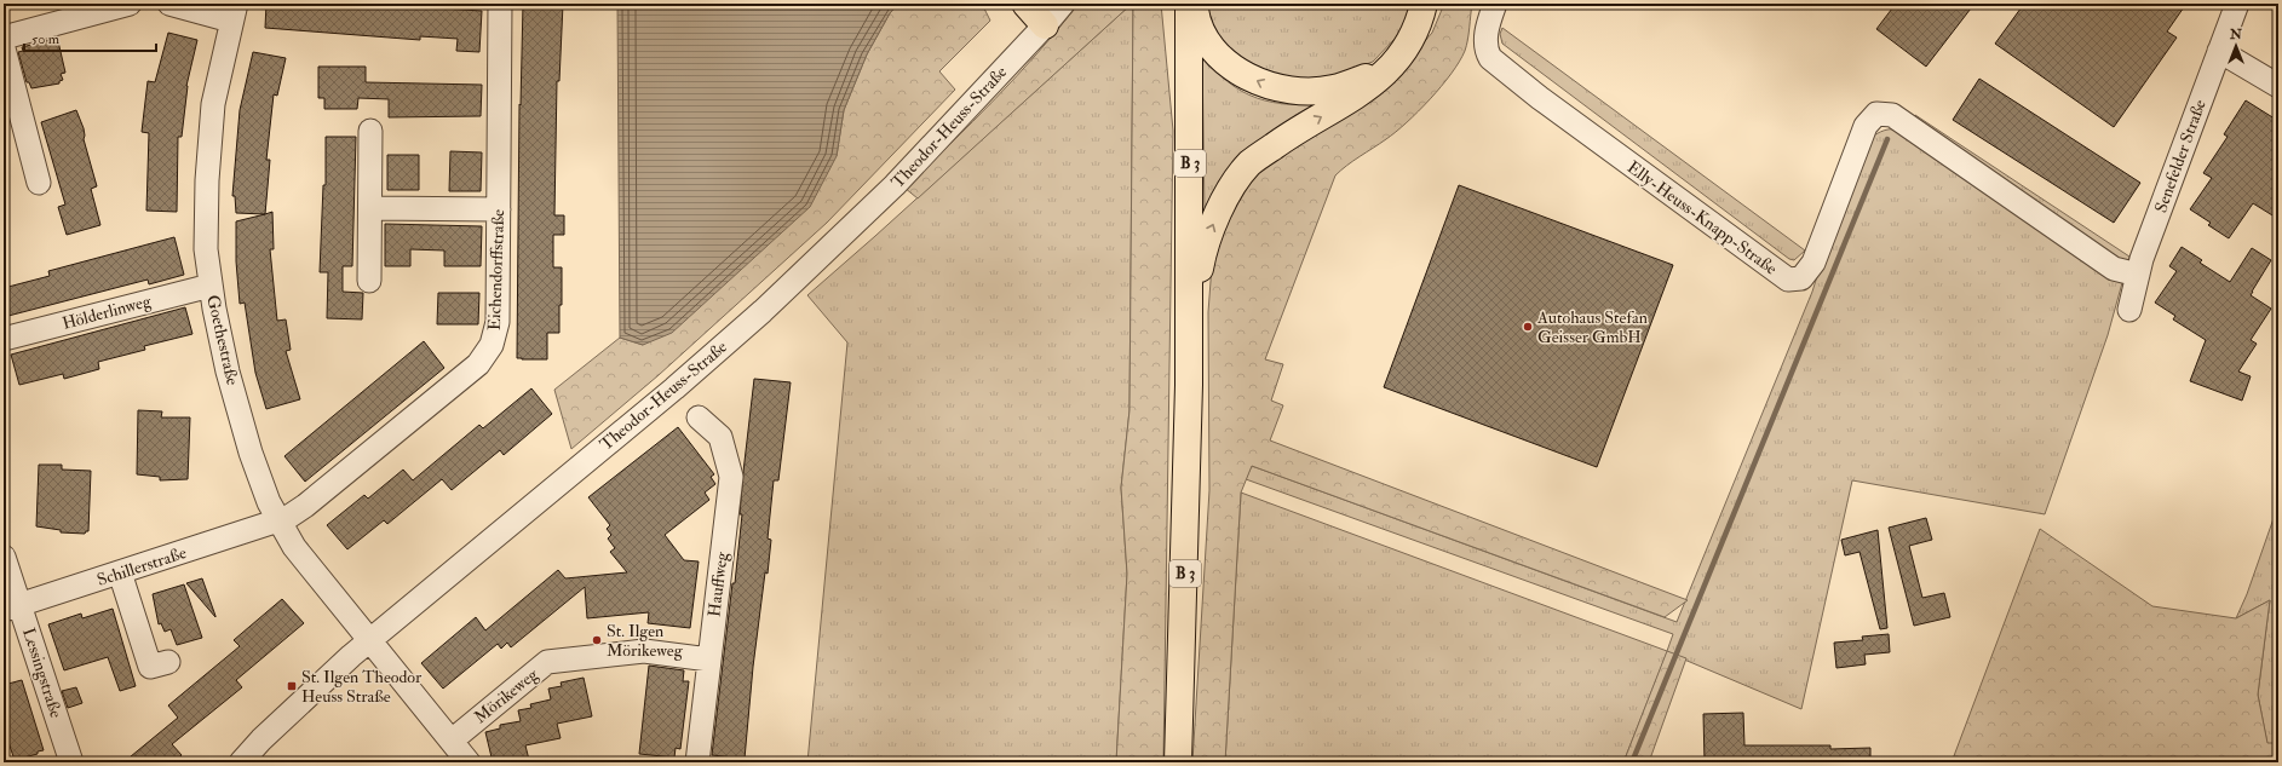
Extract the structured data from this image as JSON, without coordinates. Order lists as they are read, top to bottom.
{
  "streets": {
    "main road": ["B 3"],
    "street": [
      "Theodor-Heuss-Straße",
      "Senefelder Straße",
      "Elly-Heuss-Knapp-Straße",
      "Eichendorffstraße",
      "Hölderlinweg",
      "Goethestraße",
      "Schillerstraße",
      "Hauffweg",
      "Lessingstraße",
      "Mörikeweg"
    ]
  },
  "crossings": [
    ["Theodor-Heuss-Straße", "Goethestraße"],
    ["Senefelder Straße", "Elly-Heuss-Knapp-Straße"],
    ["Eichendorffstraße", "Goethestraße"],
    ["Eichendorffstraße", "Schillerstraße"],
    ["Hölderlinweg", "Goethestraße"],
    ["Goethestraße", "Schillerstraße"],
    ["Goethestraße", "Mörikeweg"],
    ["Schillerstraße", "Lessingstraße"],
    ["Hauffweg", "Mörikeweg"]
  ],
  "places": {
    "other": ["Autohaus Stefan Geisser GmbH", "St. Ilgen Mörikeweg"],
    "transit": ["St. Ilgen Theodor Heuss Straße"]
  },
  "scale_bar": "50 m",
  "north": "top"
}
